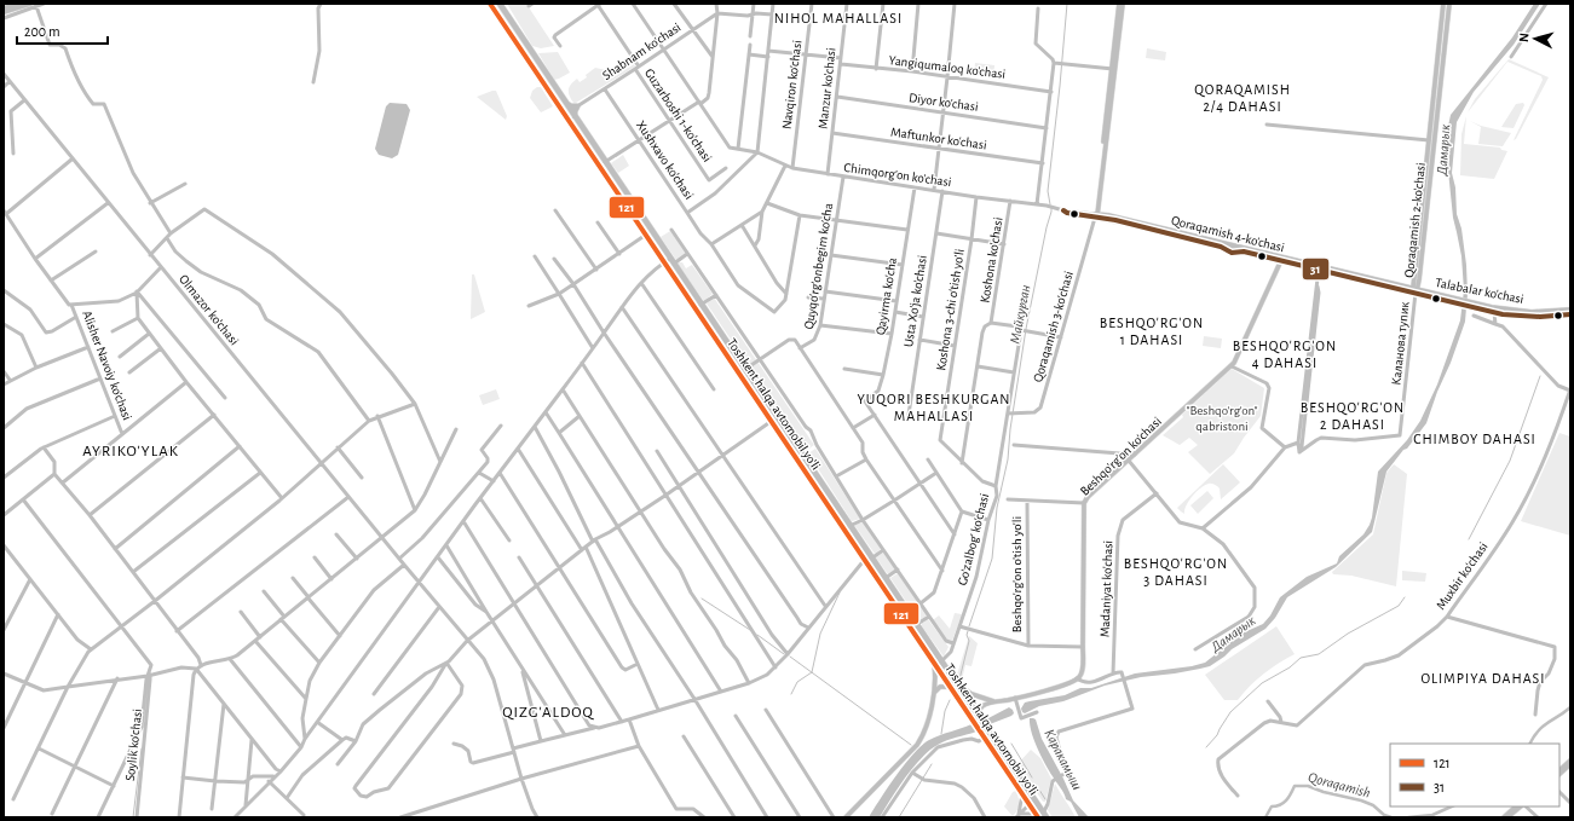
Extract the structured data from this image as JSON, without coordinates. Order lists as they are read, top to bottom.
{
  "streets": {
    "highway": ["Toshkent halqa avtomobil yo'li"],
    "main road": [
      "Qoraqamish 2-ko'chasi",
      "Qoraqamish 4-ko'chasi",
      "Talabalar ko'chasi",
      "Qoraqamish 3-ko'chasi",
      "Beshqo'rg'on ko'chasi"
    ],
    "street": [
      "Shabnam ko'chasi",
      "Yangiqumaloq ko'chasi",
      "Navqiron ko'chasi",
      "Manzur ko'chasi",
      "Diyor ko'chasi",
      "Guzarboshi 1-ko'chasi",
      "Maftunkor ko'chasi",
      "Xushxavo ko'chasi",
      "Chimqorg'on ko'chasi",
      "Koshona ko'chasi",
      "Quyqo'rg'onbegim ko'cha",
      "Qayirma ko'cha",
      "Usta Xo'ja ko'chasi",
      "Olmazor ko'chasi",
      "Koshona 3-chi o'tish yo'li",
      "Каланова тупик",
      "Alisher Navoiy ko'chasi",
      "Go'zalbog' ko'chasi",
      "Beshqo'rg'on o'tish yo'li",
      "Muxbir ko'chasi",
      "Madaniyat ko'chasi",
      "Soylik ko'chasi"
    ]
  },
  "crossings": [
    ["Shabnam ko'chasi", "Guzarboshi 1-ko'chasi"],
    ["Shabnam ko'chasi", "Xushxavo ko'chasi"],
    ["Yangiqumaloq ko'chasi", "Manzur ko'chasi"],
    ["Navqiron ko'chasi", "Chimqorg'on ko'chasi"],
    ["Manzur ko'chasi", "Diyor ko'chasi"],
    ["Manzur ko'chasi", "Maftunkor ko'chasi"],
    ["Manzur ko'chasi", "Chimqorg'on ko'chasi"],
    ["Xushxavo ko'chasi", "Chimqorg'on ko'chasi"],
    ["Chimqorg'on ko'chasi", "Qoraqamish 4-ko'chasi"],
    ["Chimqorg'on ko'chasi", "Koshona ko'chasi"],
    ["Chimqorg'on ko'chasi", "Quyqo'rg'onbegim ko'cha"],
    ["Chimqorg'on ko'chasi", "Qayirma ko'cha"],
    ["Chimqorg'on ko'chasi", "Usta Xo'ja ko'chasi"],
    ["Chimqorg'on ko'chasi", "Koshona 3-chi o'tish yo'li"],
    ["Chimqorg'on ko'chasi", "Qoraqamish 3-ko'chasi"],
    ["Qoraqamish 2-ko'chasi", "Qoraqamish 4-ko'chasi"],
    ["Qoraqamish 2-ko'chasi", "Talabalar ko'chasi"],
    ["Qoraqamish 2-ko'chasi", "Каланова тупик"],
    ["Qoraqamish 4-ko'chasi", "Talabalar ko'chasi"],
    ["Qoraqamish 4-ko'chasi", "Qoraqamish 3-ko'chasi"],
    ["Qoraqamish 4-ko'chasi", "Каланова тупик"],
    ["Qoraqamish 4-ko'chasi", "Beshqo'rg'on ko'chasi"],
    ["Koshona ko'chasi", "Koshona 3-chi o'tish yo'li"],
    ["Talabalar ko'chasi", "Каланова тупик"],
    ["Koshona 3-chi o'tish yo'li", "Go'zalbog' ko'chasi"],
    ["Qoraqamish 3-ko'chasi", "Go'zalbog' ko'chasi"],
    ["Toshkent halqa avtomobil yo'li", "Go'zalbog' ko'chasi"],
    ["Beshqo'rg'on ko'chasi", "Beshqo'rg'on o'tish yo'li"],
    ["Go'zalbog' ko'chasi", "Beshqo'rg'on o'tish yo'li"]
  ],
  "districts": [
    "NIHOL MAHALLASI",
    "QORAQAMISH 2/4 DAHASI",
    "BESHQO'RG'ON 1 DAHASI",
    "BESHQO'RG'ON 4 DAHASI",
    "YUQORI BESHKURGAN MAHALLASI",
    "BESHQO'RG'ON 2 DAHASI",
    "CHIMBOY DAHASI",
    "AYRIKO'YLAK",
    "BESHQO'RG'ON 3 DAHASI",
    "OLIMPIYA DAHASI",
    "QIZG'ALDOQ"
  ],
  "water": [
    "Дамарык",
    "Майкурган",
    "Каракамыш",
    "Qoraqamish"
  ],
  "parks": ["\"Beshqo'rg'on\" qabristoni"],
  "lines": ["transit line 121", "transit line 31"],
  "legend": ["121", "31"],
  "scale_bar": "200 m",
  "north": "left"
}
